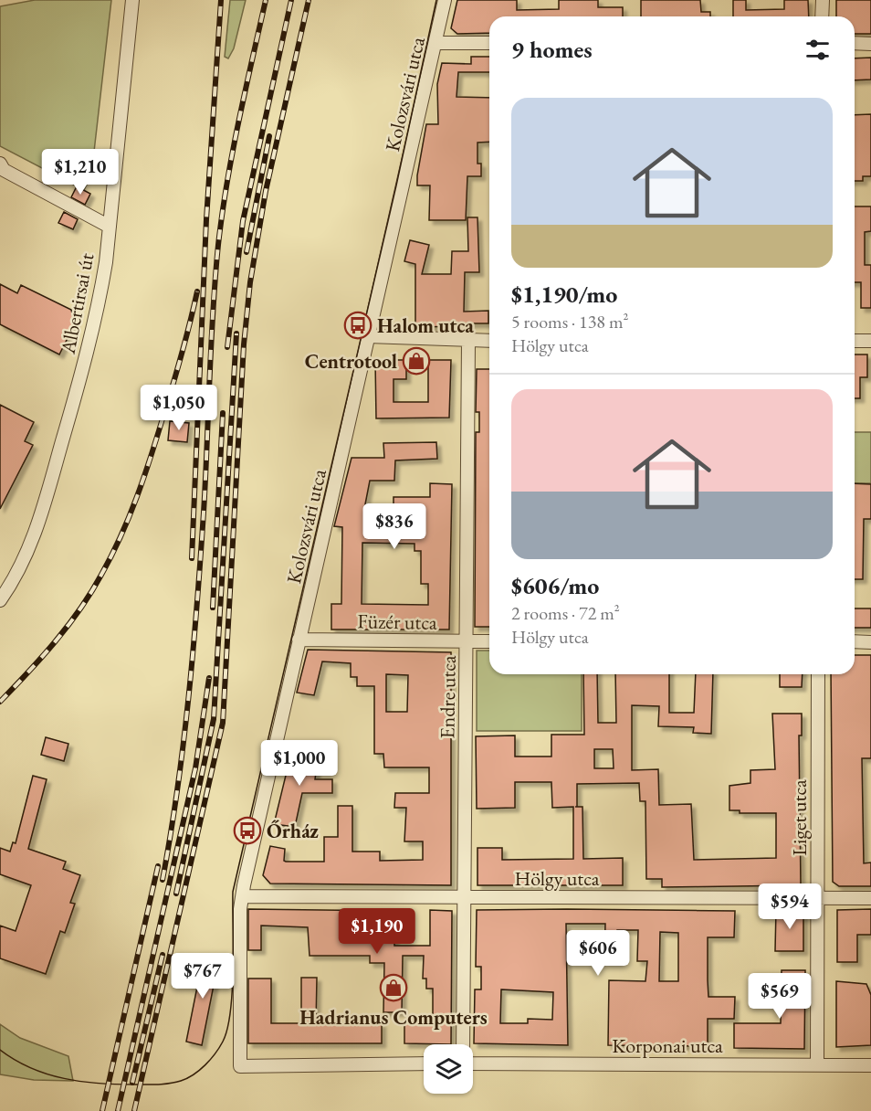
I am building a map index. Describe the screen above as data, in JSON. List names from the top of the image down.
{
  "streets": {
    "street": [
      "Kolozsvári utca",
      "Albertirsai út",
      "Füzér utca",
      "Endre utca",
      "Liget utca",
      "Hölgy utca",
      "Korponai utca"
    ]
  },
  "crossings": [
    ["Kolozsvári utca", "Füzér utca"],
    ["Kolozsvári utca", "Hölgy utca"],
    ["Füzér utca", "Endre utca"],
    ["Endre utca", "Hölgy utca"],
    ["Liget utca", "Hölgy utca"],
    ["Liget utca", "Korponai utca"]
  ],
  "places": {
    "bus stop": ["Halom utca", "Őrház"],
    "shop": ["Centrotool", "Hadrianus Computers"]
  },
  "page": {
    "heading": "9 homes",
    "list": [
      {
        "name": "$1,190/mo",
        "note": "5 rooms · 138 m² · Hölgy utca"
      },
      {
        "name": "$606/mo",
        "note": "2 rooms · 72 m² · Hölgy utca"
      }
    ],
    "price": [
      "$1,210",
      "$1,050",
      "$836",
      "$1,000",
      "$594",
      "$1,190",
      "$606",
      "$767",
      "$569"
    ]
  }
}
